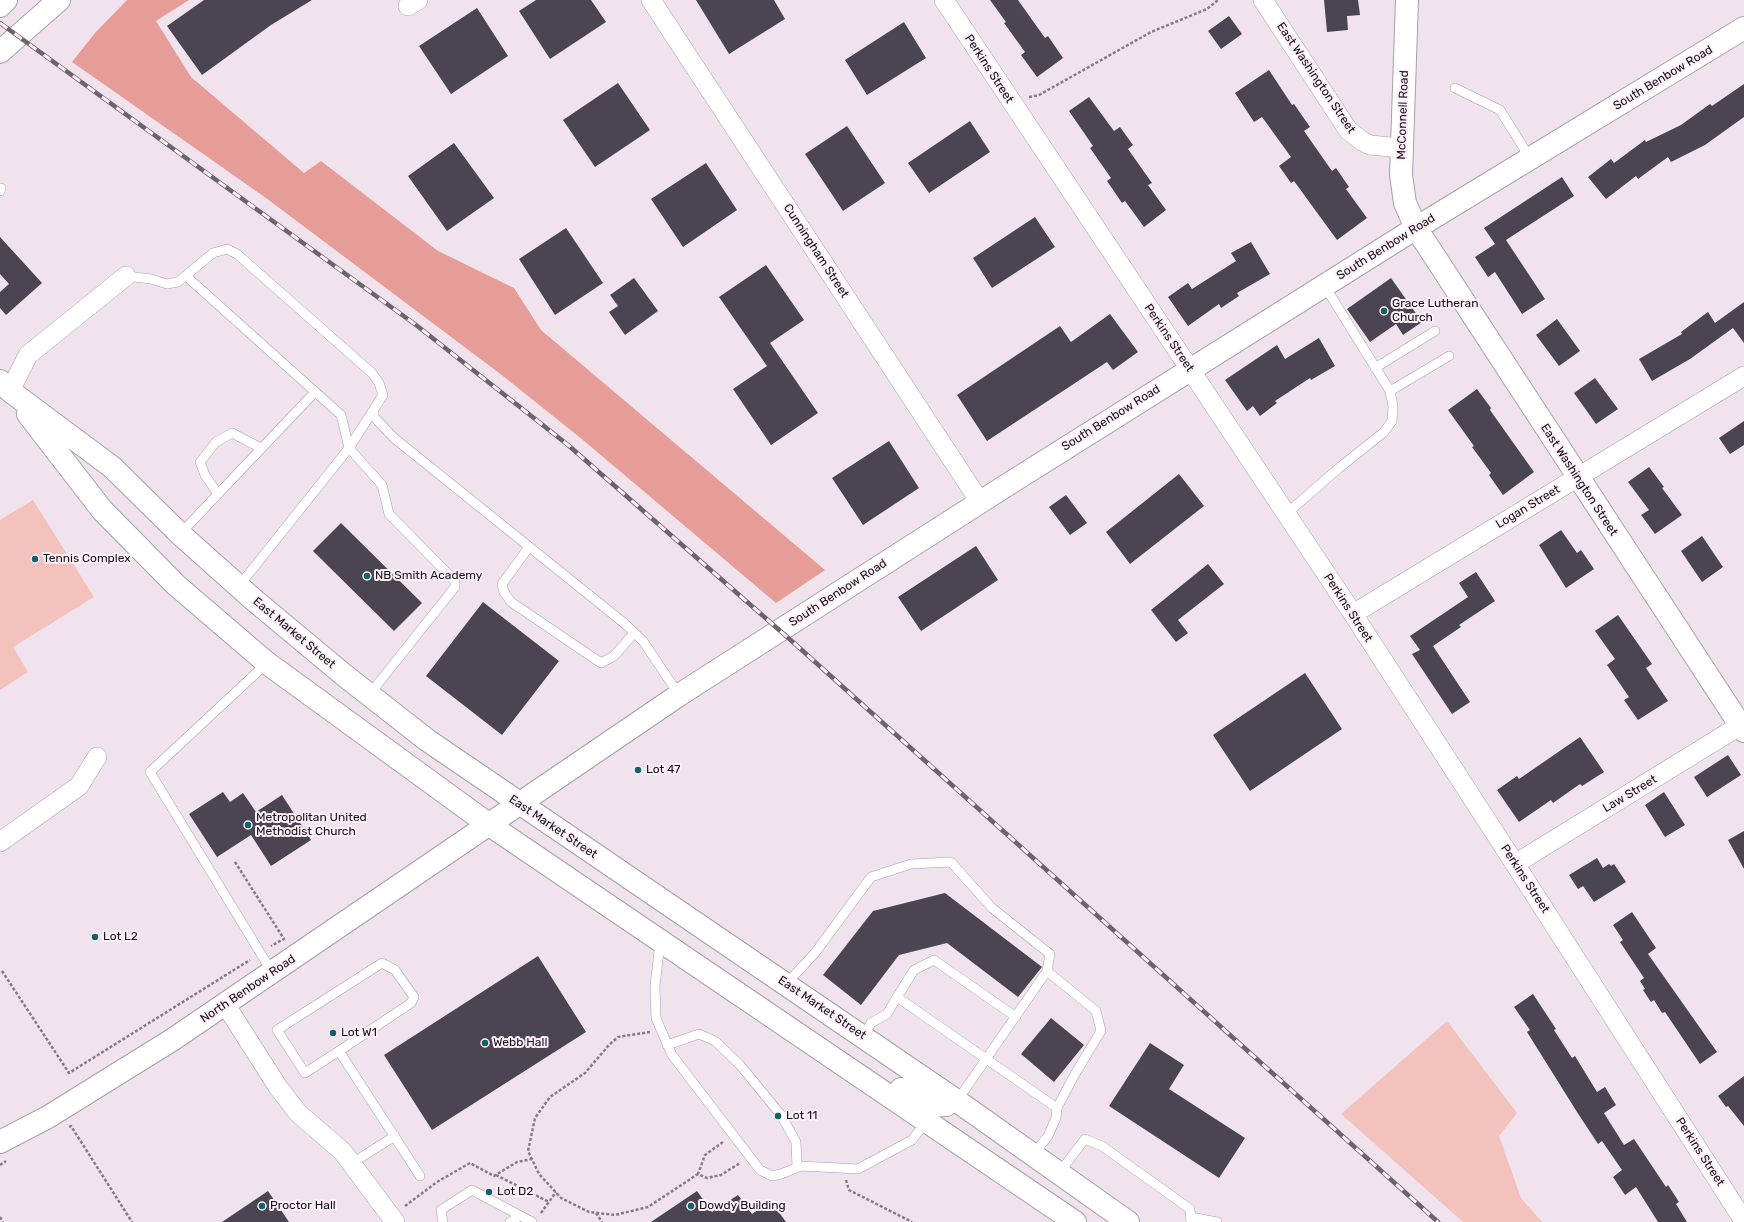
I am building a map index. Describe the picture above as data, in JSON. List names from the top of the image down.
{
  "streets": {
    "main road": [
      "East Washington Street",
      "South Benbow Road",
      "McConnell Road",
      "East Market Street",
      "North Benbow Road"
    ],
    "street": [
      "Perkins Street",
      "Cunningham Street",
      "Logan Street",
      "Law Street"
    ]
  },
  "crossings": [
    ["Perkins Street", "South Benbow Road"],
    ["Perkins Street", "Logan Street"],
    ["Perkins Street", "Law Street"],
    ["East Washington Street", "South Benbow Road"],
    ["East Washington Street", "McConnell Road"],
    ["East Washington Street", "Logan Street"],
    ["East Washington Street", "Law Street"],
    ["South Benbow Road", "McConnell Road"],
    ["South Benbow Road", "Cunningham Street"],
    ["South Benbow Road", "East Market Street"],
    ["South Benbow Road", "North Benbow Road"]
  ],
  "places": [
    "Grace Lutheran Church",
    "Tennis Complex",
    "NB Smith Academy",
    "Lot 47",
    "Metropolitan United Methodist Church",
    "Lot L2",
    "Lot W1",
    "Webb Hall",
    "Lot 11",
    "Lot D2",
    "Proctor Hall",
    "Dowdy Building"
  ]
}
